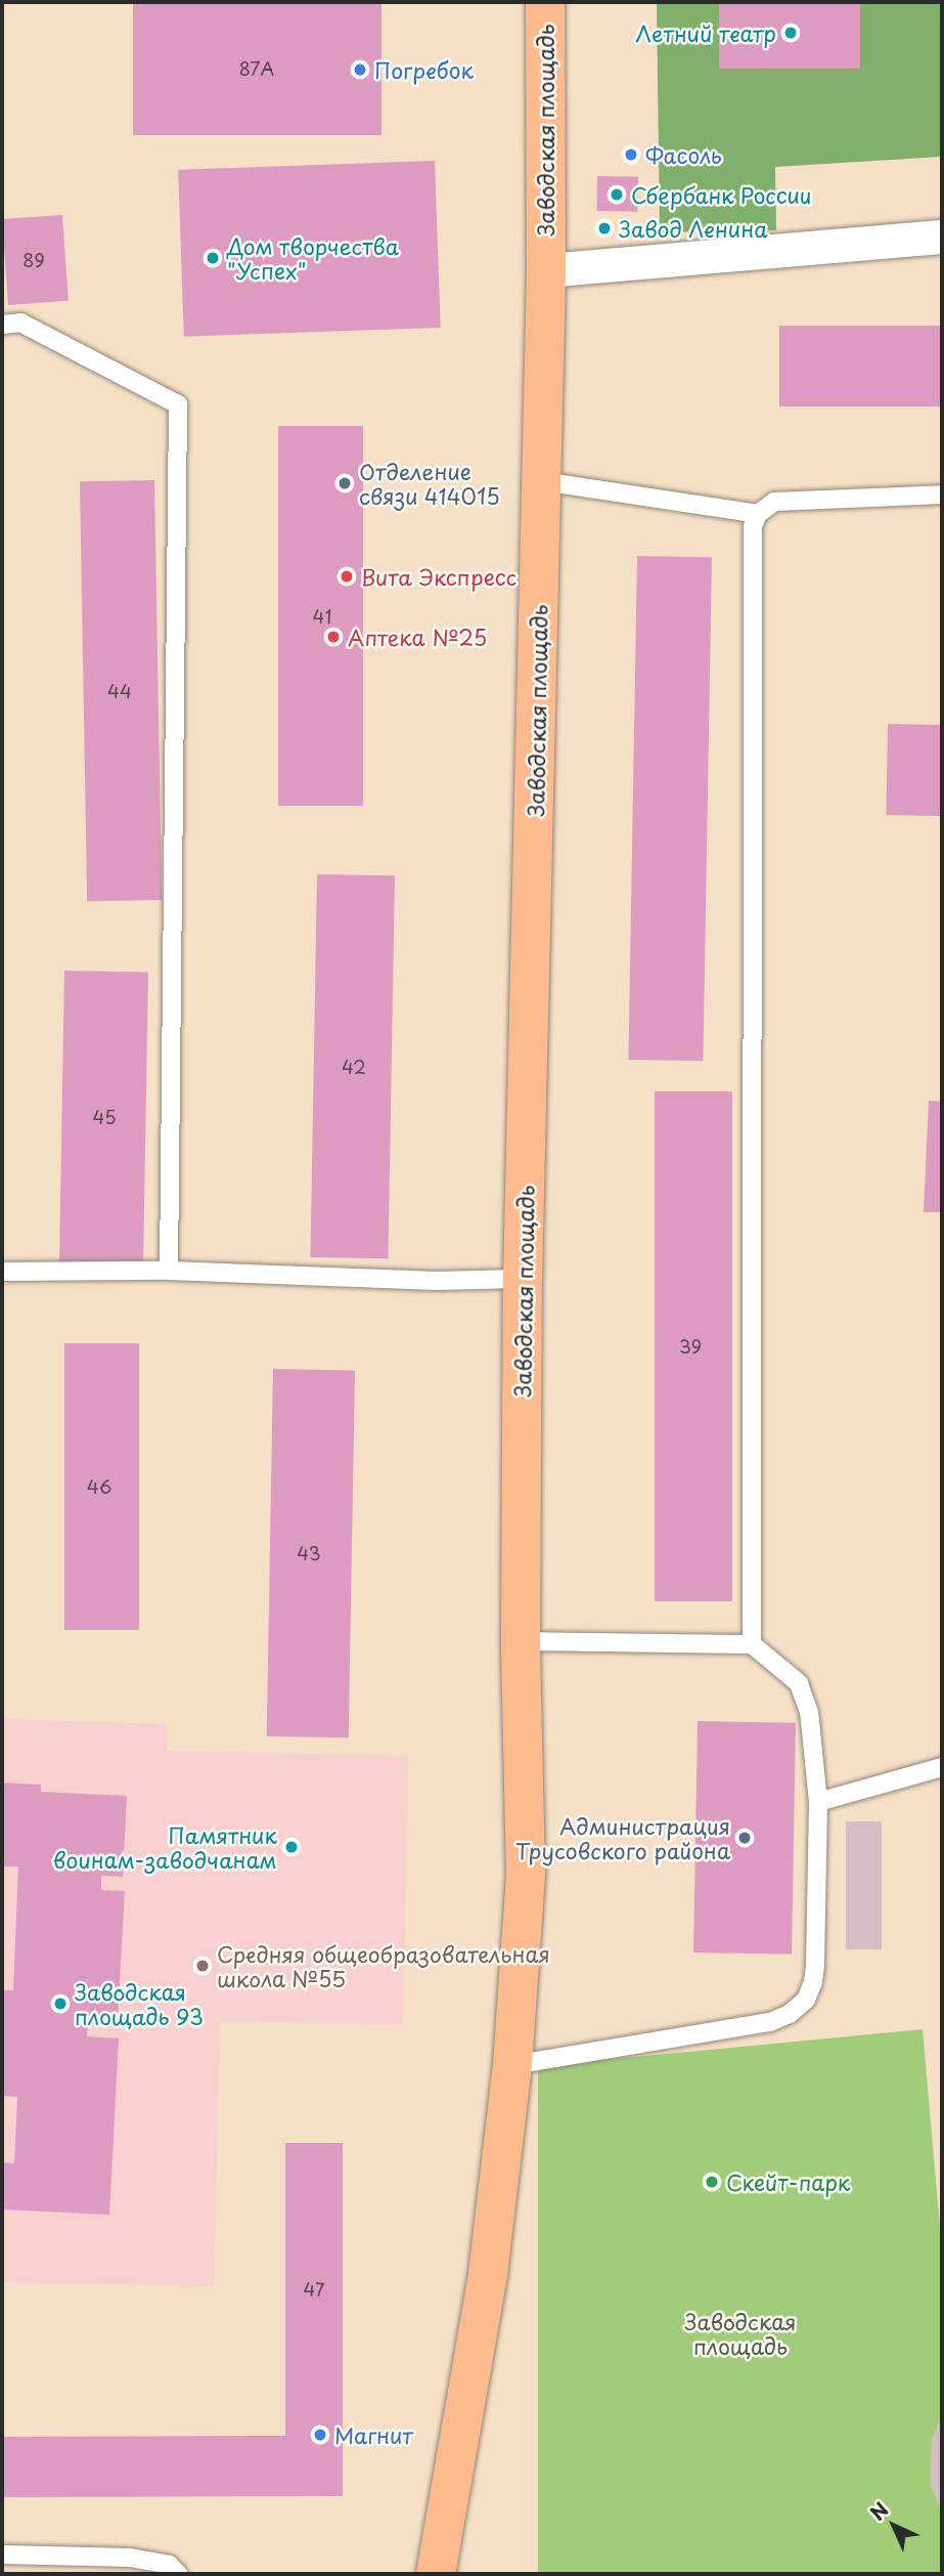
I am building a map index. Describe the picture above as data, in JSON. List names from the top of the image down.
{
  "streets": {
    "main road": ["Заводская площадь"]
  },
  "parks": ["Заводская площадь"],
  "places": [
    "Летний театр",
    "Погребок",
    "Фасоль",
    "Сбербанк России",
    "Завод Ленина",
    "Дом творчества \"Успех\"",
    "Отделение связи 414015",
    "Вита Экспресс",
    "Аптека №25",
    "Администрация Трусовского района",
    "Памятник воинам-заводчанам",
    "Средняя общеобразовательная школа №55",
    "Заводская площадь 93",
    "Скейт-парк",
    "Магнит"
  ],
  "house_numbers": [
    "87А",
    "89",
    "41",
    "44",
    "42",
    "45",
    "39",
    "46",
    "43",
    "47"
  ],
  "north": "top left"
}
